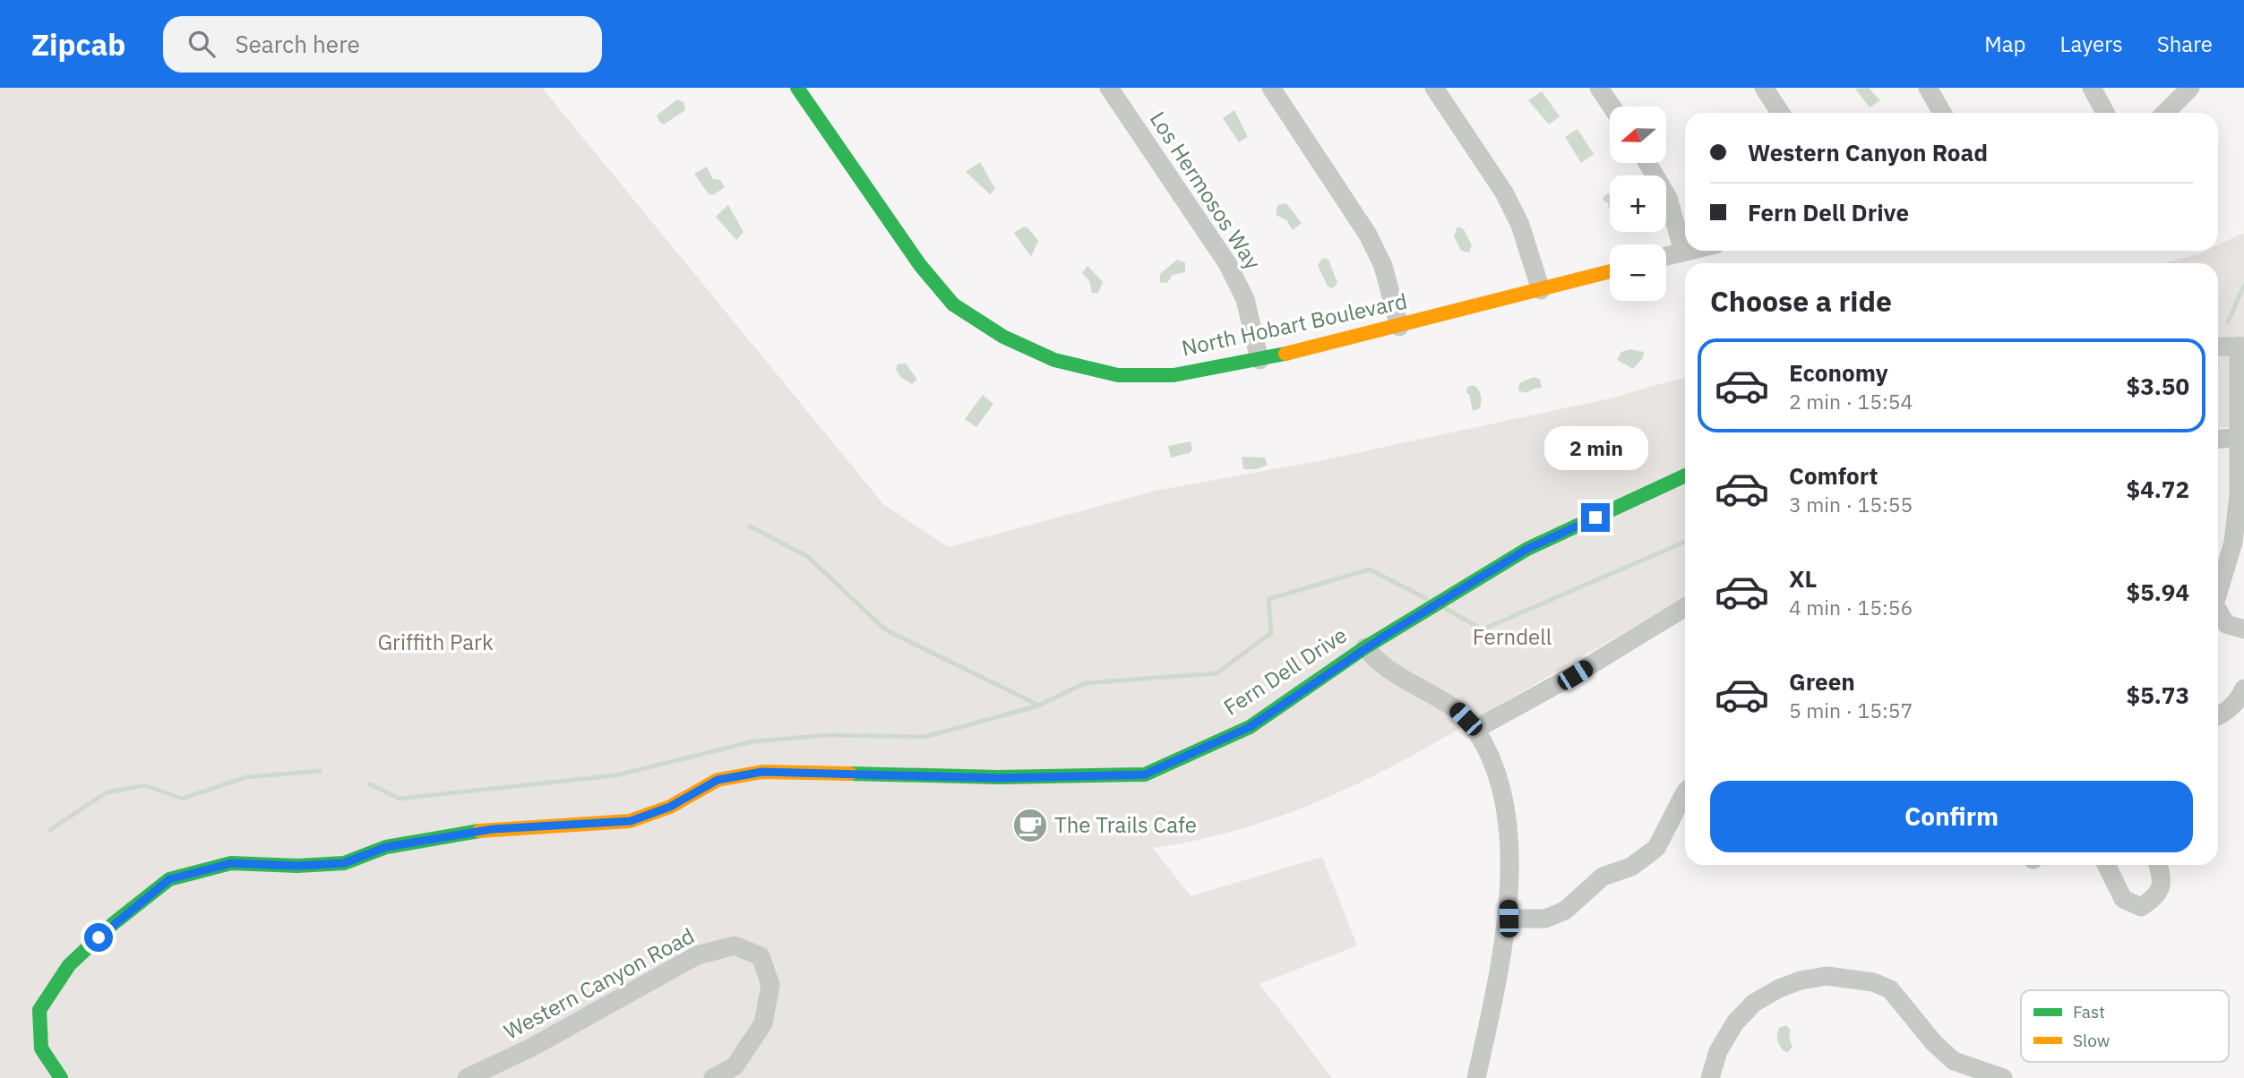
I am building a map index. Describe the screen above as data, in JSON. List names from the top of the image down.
{
  "streets": {
    "street": [
      "Los Hermosos Way",
      "North Hobart Boulevard",
      "Fern Dell Drive",
      "Western Canyon Road"
    ]
  },
  "crossings": [
    ["Los Hermosos Way", "North Hobart Boulevard"]
  ],
  "parks": ["Ferndell", "Griffith Park"],
  "places": {
    "cafe": ["The Trails Cafe"]
  },
  "legend": ["Fast", "Slow"],
  "north": "left",
  "page": {
    "header": "Zipcab",
    "search": "Search here",
    "nav": ["Map", "Layers", "Share"],
    "map_buttons": ["+", "−"],
    "banner": ["Western Canyon Road", "Fern Dell Drive"],
    "heading": "Choose a ride",
    "list": [
      {
        "name": "Economy",
        "note": "2 min · 15:54",
        "value": "$3.50"
      },
      {
        "name": "Comfort",
        "note": "3 min · 15:55",
        "value": "$4.72"
      },
      {
        "name": "XL",
        "note": "4 min · 15:56",
        "value": "$5.94"
      },
      {
        "name": "Green",
        "note": "5 min · 15:57",
        "value": "$5.73"
      }
    ],
    "bubble": "2 min",
    "buttons": "Confirm"
  }
}
